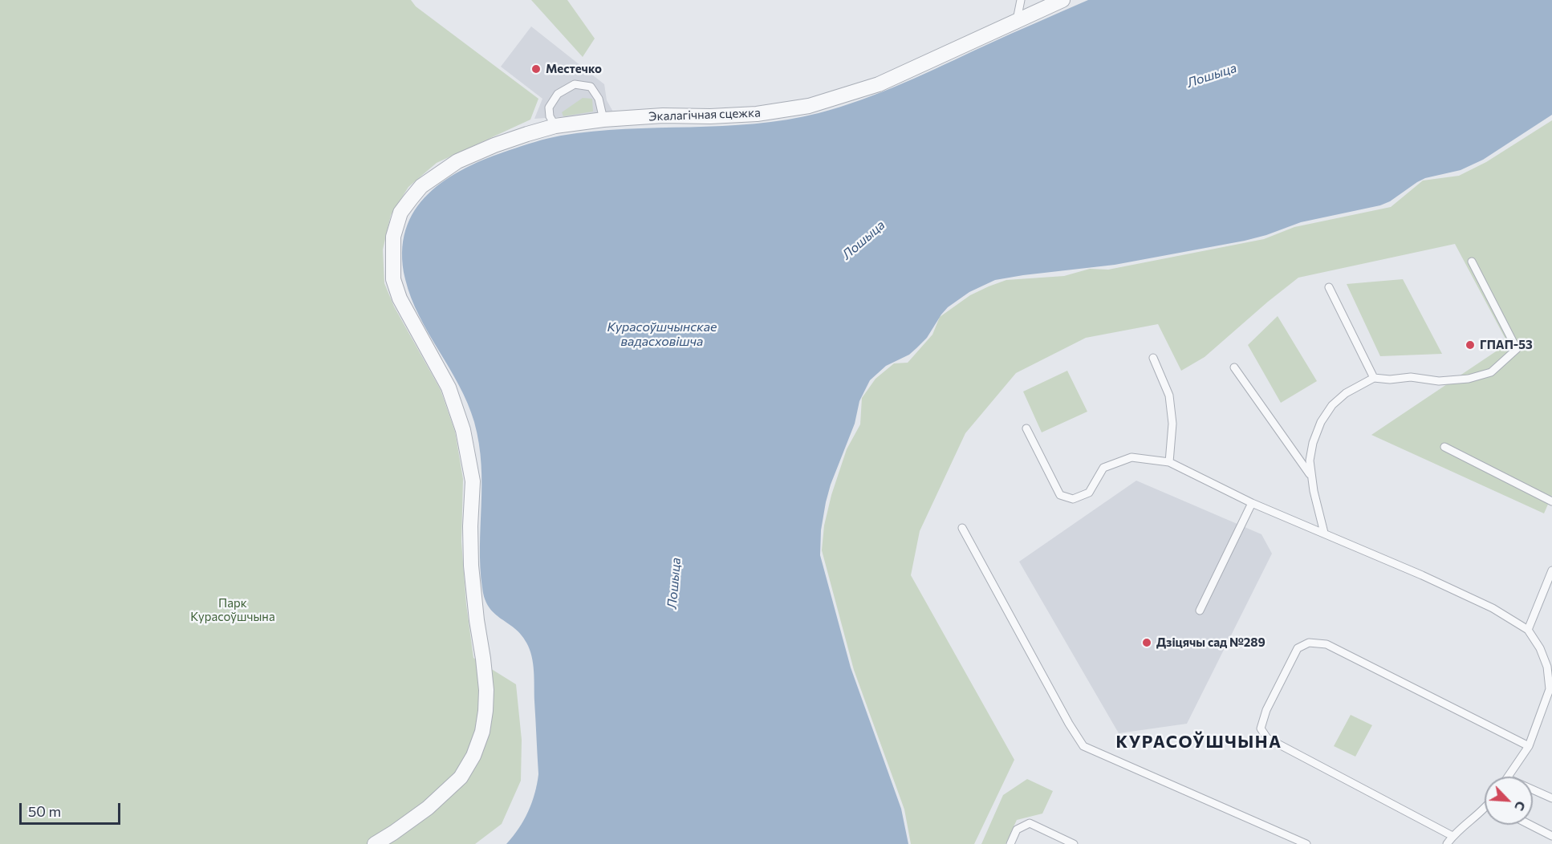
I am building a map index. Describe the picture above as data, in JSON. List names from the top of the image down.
{
  "streets": {
    "street": ["Экалагічная сцежка"]
  },
  "districts": ["КУРАСОЎШЧЫНА"],
  "water": ["Лошыца", "Курасоўшчынскае вадасховішча"],
  "parks": ["Парк Курасоўшчына"],
  "places": ["Местечко", "ГПАП-53", "Дзіцячы сад №289"],
  "scale_bar": "50 m",
  "north": "bottom right"
}
